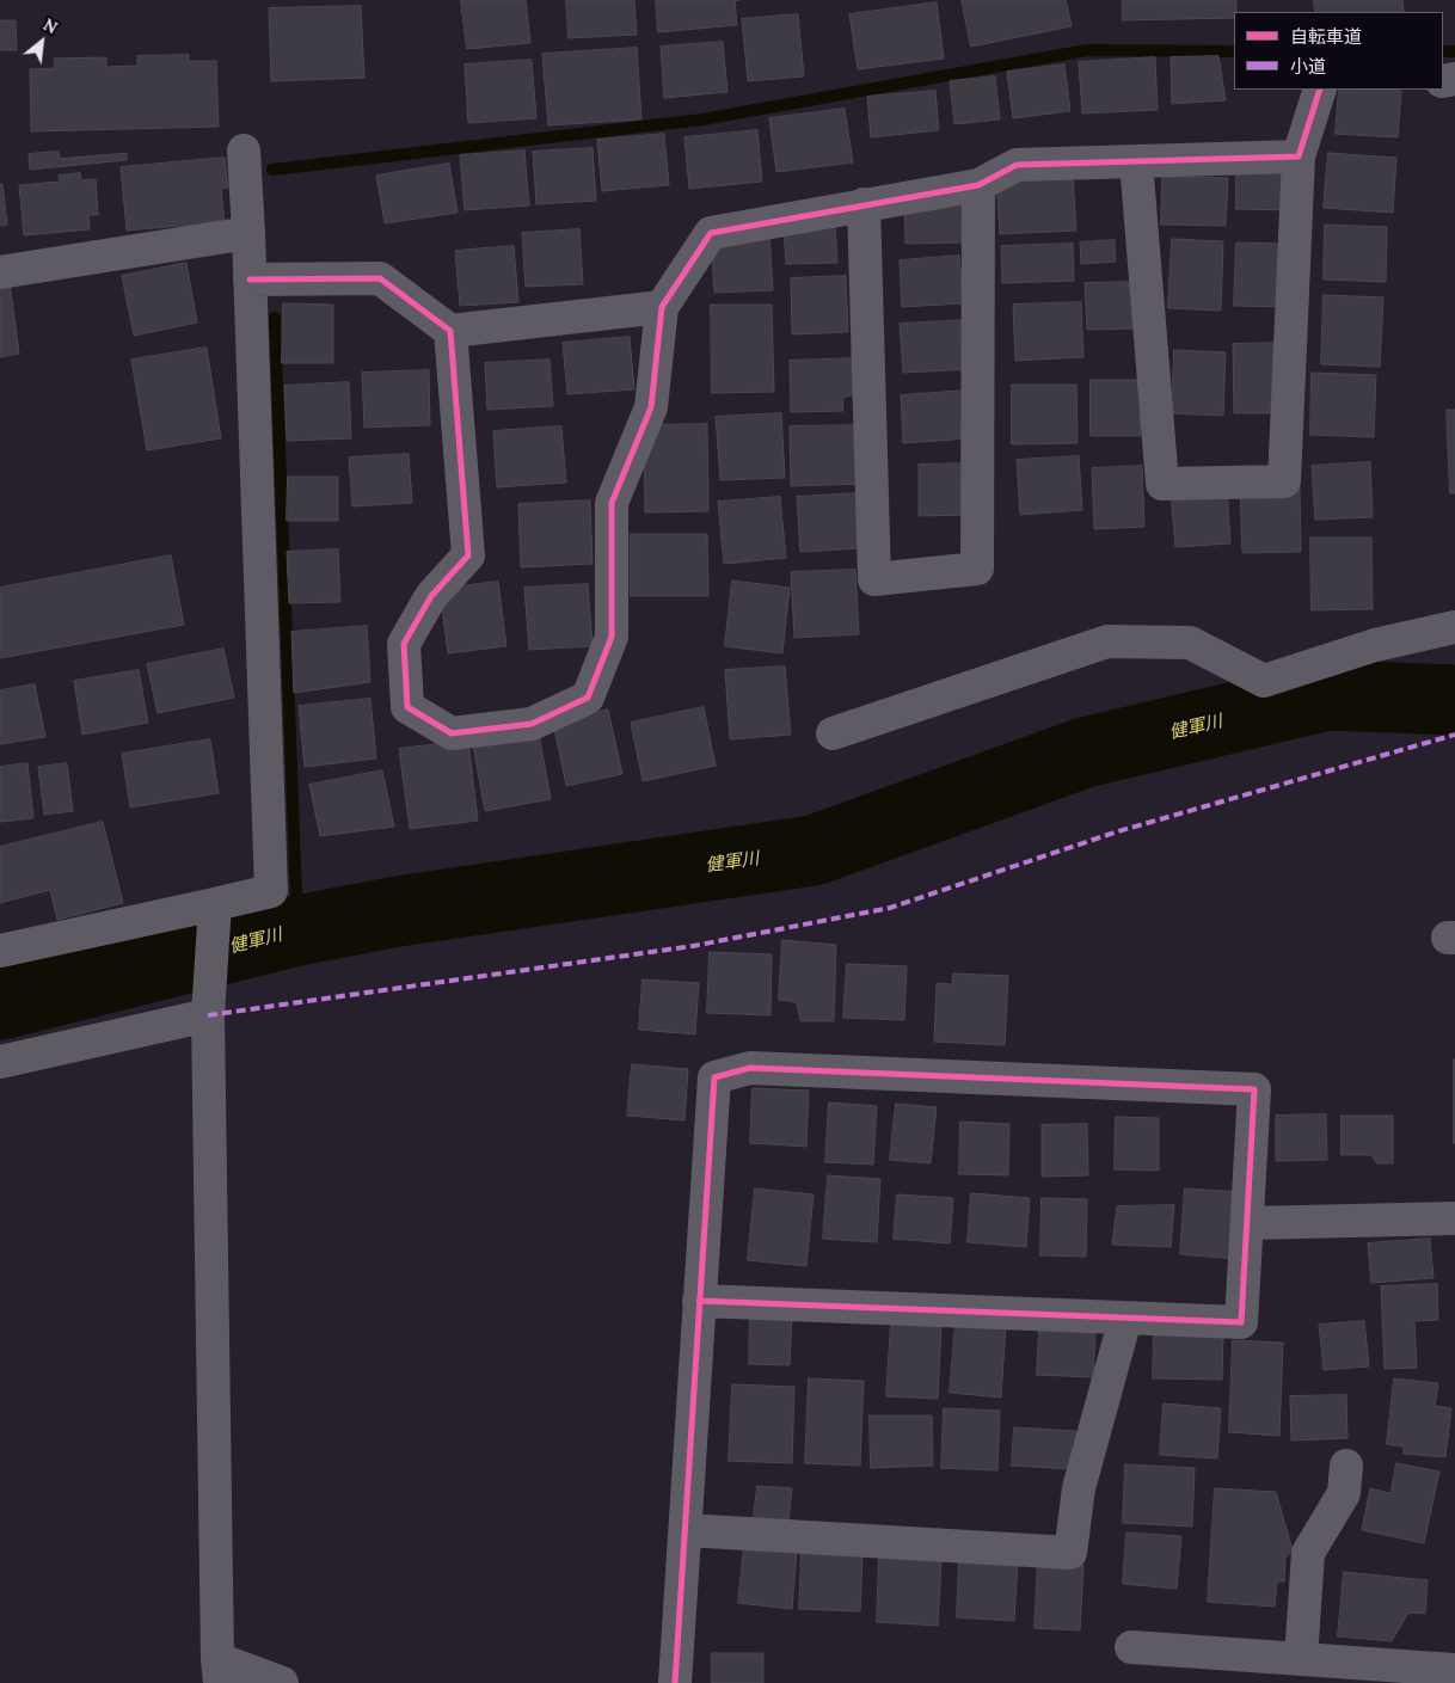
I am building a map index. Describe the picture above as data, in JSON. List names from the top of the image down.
{
  "water": ["健軍川"],
  "legend": ["自転車道", "小道"],
  "north": "top right"
}
